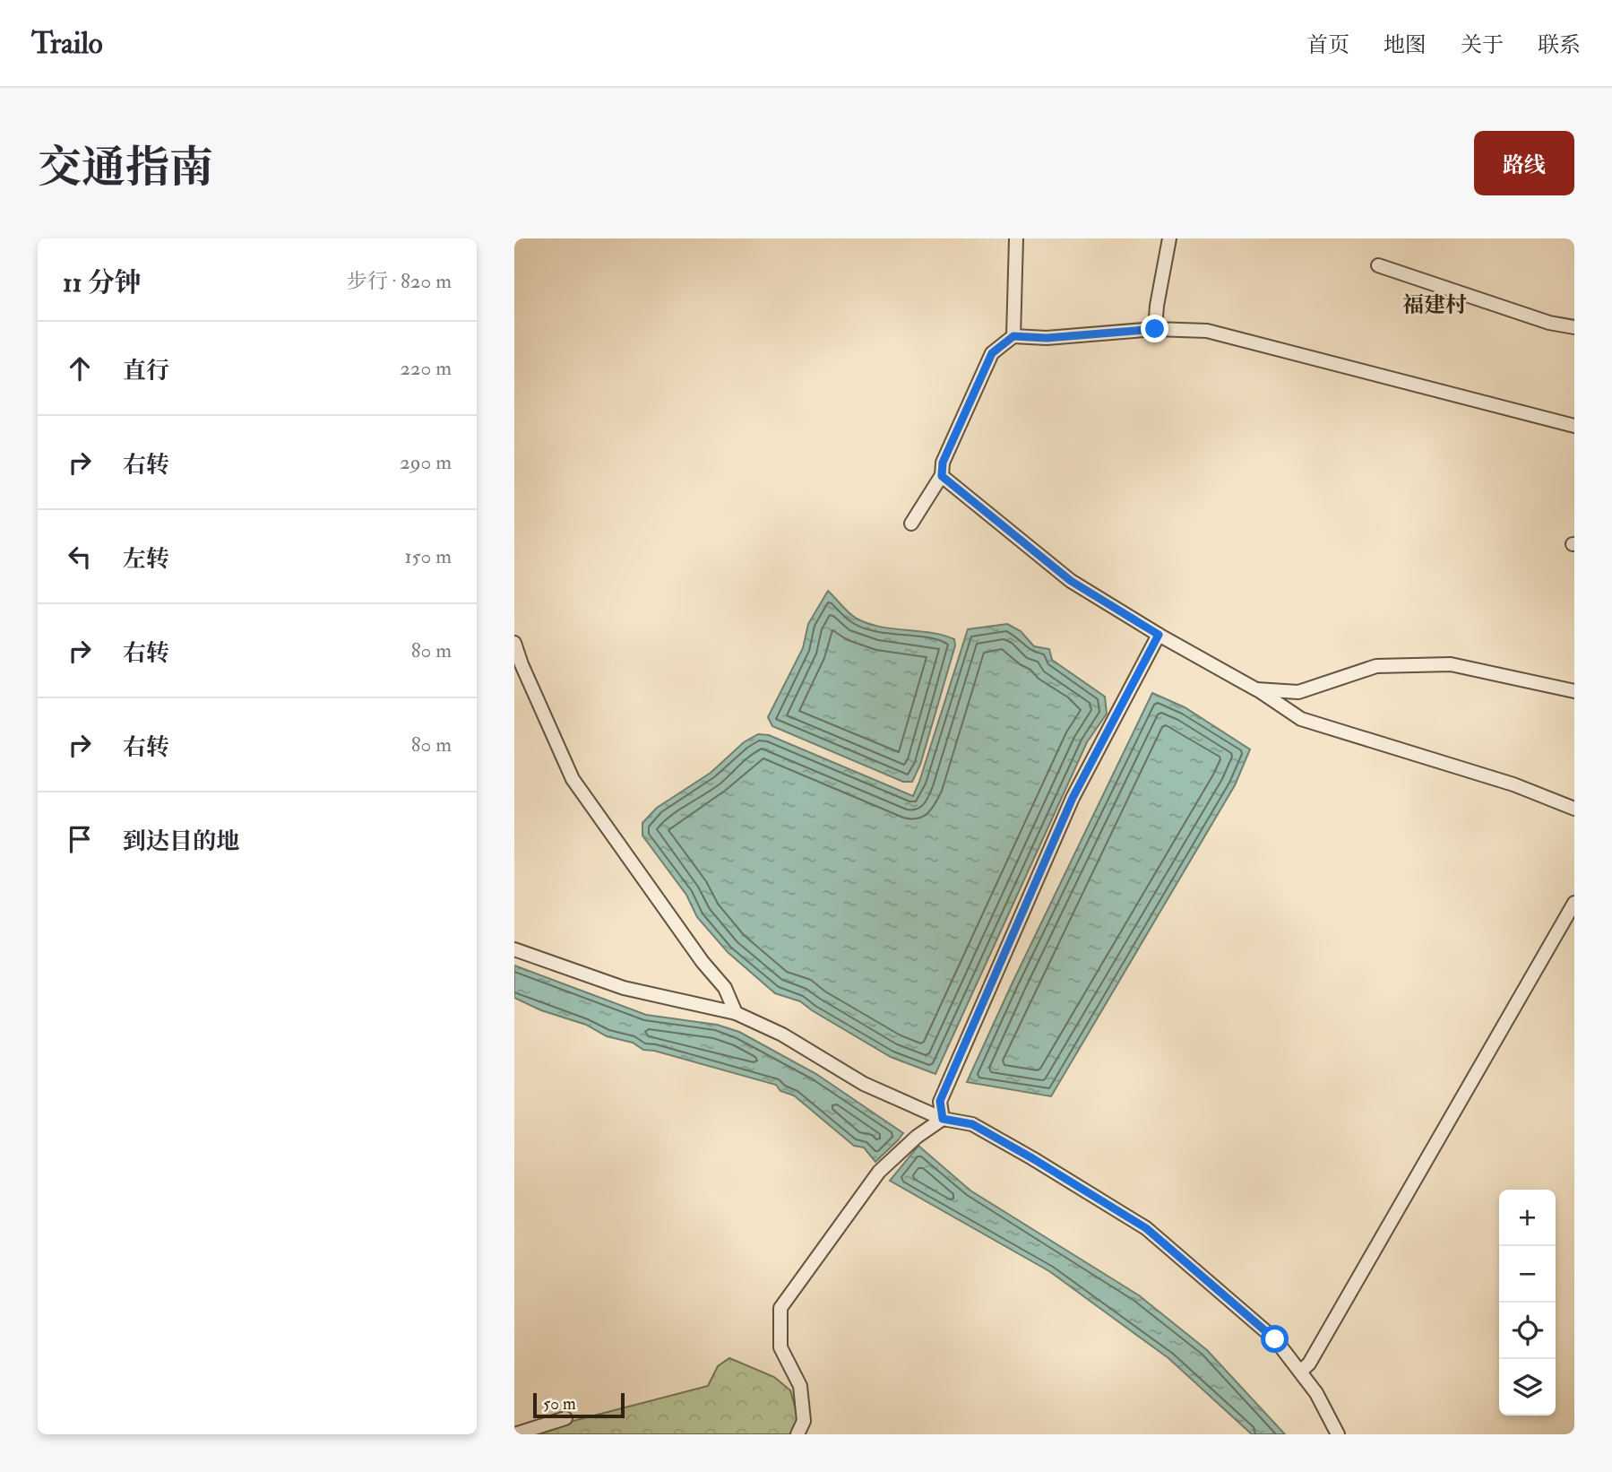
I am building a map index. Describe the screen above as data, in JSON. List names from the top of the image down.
{
  "districts": ["福建村"],
  "scale_bar": "50 m",
  "page": {
    "header": "Trailo",
    "nav": [
      "首页",
      "地图",
      "关于",
      "联系"
    ],
    "buttons": "路线",
    "title": "交通指南",
    "heading": ["11 分钟", "步行 · 820 m"],
    "list": [
      ["直行", "220 m"],
      ["右转", "290 m"],
      ["左转", "150 m"],
      ["右转", "80 m"],
      ["右转", "80 m"],
      "到达目的地"
    ],
    "map_buttons": ["+", "−"],
    "scale": "50 m"
  }
}
